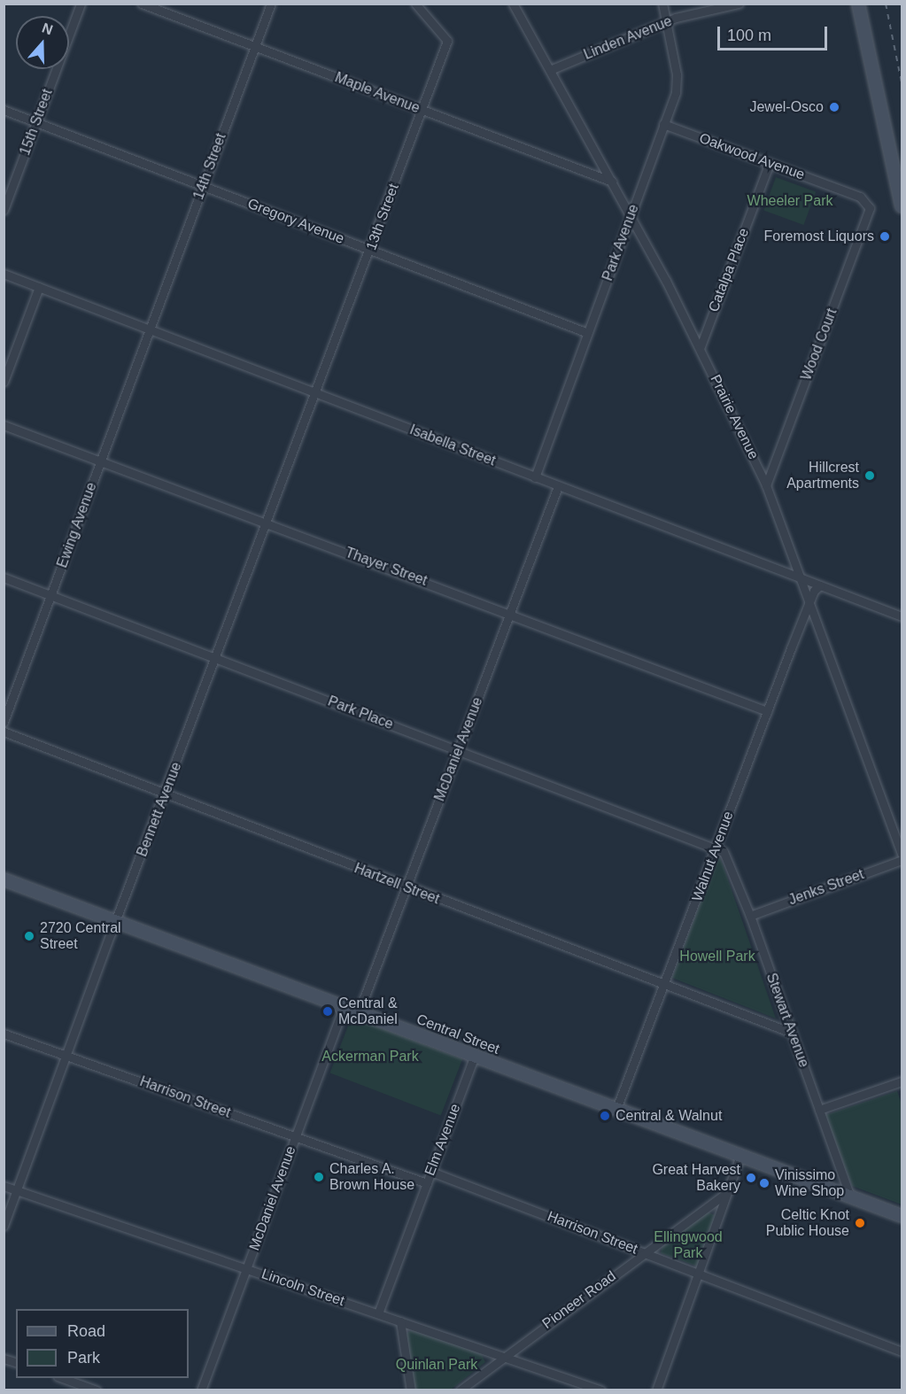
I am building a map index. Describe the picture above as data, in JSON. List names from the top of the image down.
{
  "streets": {
    "main road": ["Central Street"],
    "street": [
      "Linden Avenue",
      "Maple Avenue",
      "15th Street",
      "Oakwood Avenue",
      "14th Street",
      "13th Street",
      "Gregory Avenue",
      "Park Avenue",
      "Catalpa Place",
      "Wood Court",
      "Prairie Avenue",
      "Isabella Street",
      "Ewing Avenue",
      "Thayer Street",
      "Park Place",
      "McDaniel Avenue",
      "Bennett Avenue",
      "Walnut Avenue",
      "Hartzell Street",
      "Jenks Street",
      "Stewart Avenue",
      "Harrison Street",
      "Elm Avenue",
      "Lincoln Street",
      "Pioneer Road"
    ]
  },
  "crossings": [
    ["Linden Avenue", "Park Avenue"],
    ["Linden Avenue", "Prairie Avenue"],
    ["Maple Avenue", "14th Street"],
    ["Maple Avenue", "13th Street"],
    ["Maple Avenue", "Prairie Avenue"],
    ["15th Street", "Gregory Avenue"],
    ["Oakwood Avenue", "Park Avenue"],
    ["Oakwood Avenue", "Catalpa Place"],
    ["Oakwood Avenue", "Wood Court"],
    ["14th Street", "Gregory Avenue"],
    ["14th Street", "Isabella Street"],
    ["14th Street", "Ewing Avenue"],
    ["13th Street", "Gregory Avenue"],
    ["13th Street", "Isabella Street"],
    ["13th Street", "Bennett Avenue"],
    ["Gregory Avenue", "Park Avenue"],
    ["Park Avenue", "Prairie Avenue"],
    ["Park Avenue", "Isabella Street"],
    ["Catalpa Place", "Prairie Avenue"],
    ["Wood Court", "Prairie Avenue"],
    ["Prairie Avenue", "Isabella Street"],
    ["Prairie Avenue", "Walnut Avenue"],
    ["Isabella Street", "Ewing Avenue"],
    ["Isabella Street", "McDaniel Avenue"],
    ["Isabella Street", "Bennett Avenue"],
    ["Isabella Street", "Walnut Avenue"],
    ["Ewing Avenue", "Thayer Street"],
    ["Ewing Avenue", "Park Place"],
    ["Thayer Street", "McDaniel Avenue"],
    ["Thayer Street", "Bennett Avenue"],
    ["Thayer Street", "Walnut Avenue"],
    ["Park Place", "McDaniel Avenue"],
    ["Park Place", "Bennett Avenue"],
    ["Park Place", "Walnut Avenue"],
    ["Park Place", "Stewart Avenue"],
    ["McDaniel Avenue", "Hartzell Street"],
    ["McDaniel Avenue", "Central Street"],
    ["McDaniel Avenue", "Harrison Street"],
    ["McDaniel Avenue", "Lincoln Street"],
    ["Bennett Avenue", "Hartzell Street"],
    ["Bennett Avenue", "Central Street"],
    ["Bennett Avenue", "Harrison Street"],
    ["Bennett Avenue", "Lincoln Street"],
    ["Walnut Avenue", "Hartzell Street"],
    ["Walnut Avenue", "Stewart Avenue"],
    ["Walnut Avenue", "Central Street"],
    ["Hartzell Street", "Stewart Avenue"],
    ["Jenks Street", "Stewart Avenue"],
    ["Stewart Avenue", "Central Street"],
    ["Central Street", "Elm Avenue"],
    ["Harrison Street", "Elm Avenue"],
    ["Harrison Street", "Pioneer Road"],
    ["Elm Avenue", "Lincoln Street"],
    ["Lincoln Street", "Pioneer Road"]
  ],
  "parks": [
    "Wheeler Park",
    "Howell Park",
    "Ackerman Park",
    "Ellingwood Park",
    "Quinlan Park"
  ],
  "places": [
    "Jewel-Osco",
    "Foremost Liquors",
    "Hillcrest Apartments",
    "2720 Central Street",
    "Central & McDaniel",
    "Central & Walnut",
    "Charles A. Brown House",
    "Great Harvest Bakery",
    "Vinissimo Wine Shop",
    "Celtic Knot Public House"
  ],
  "legend": ["Road", "Park"],
  "scale_bar": "100 m",
  "north": "top"
}
